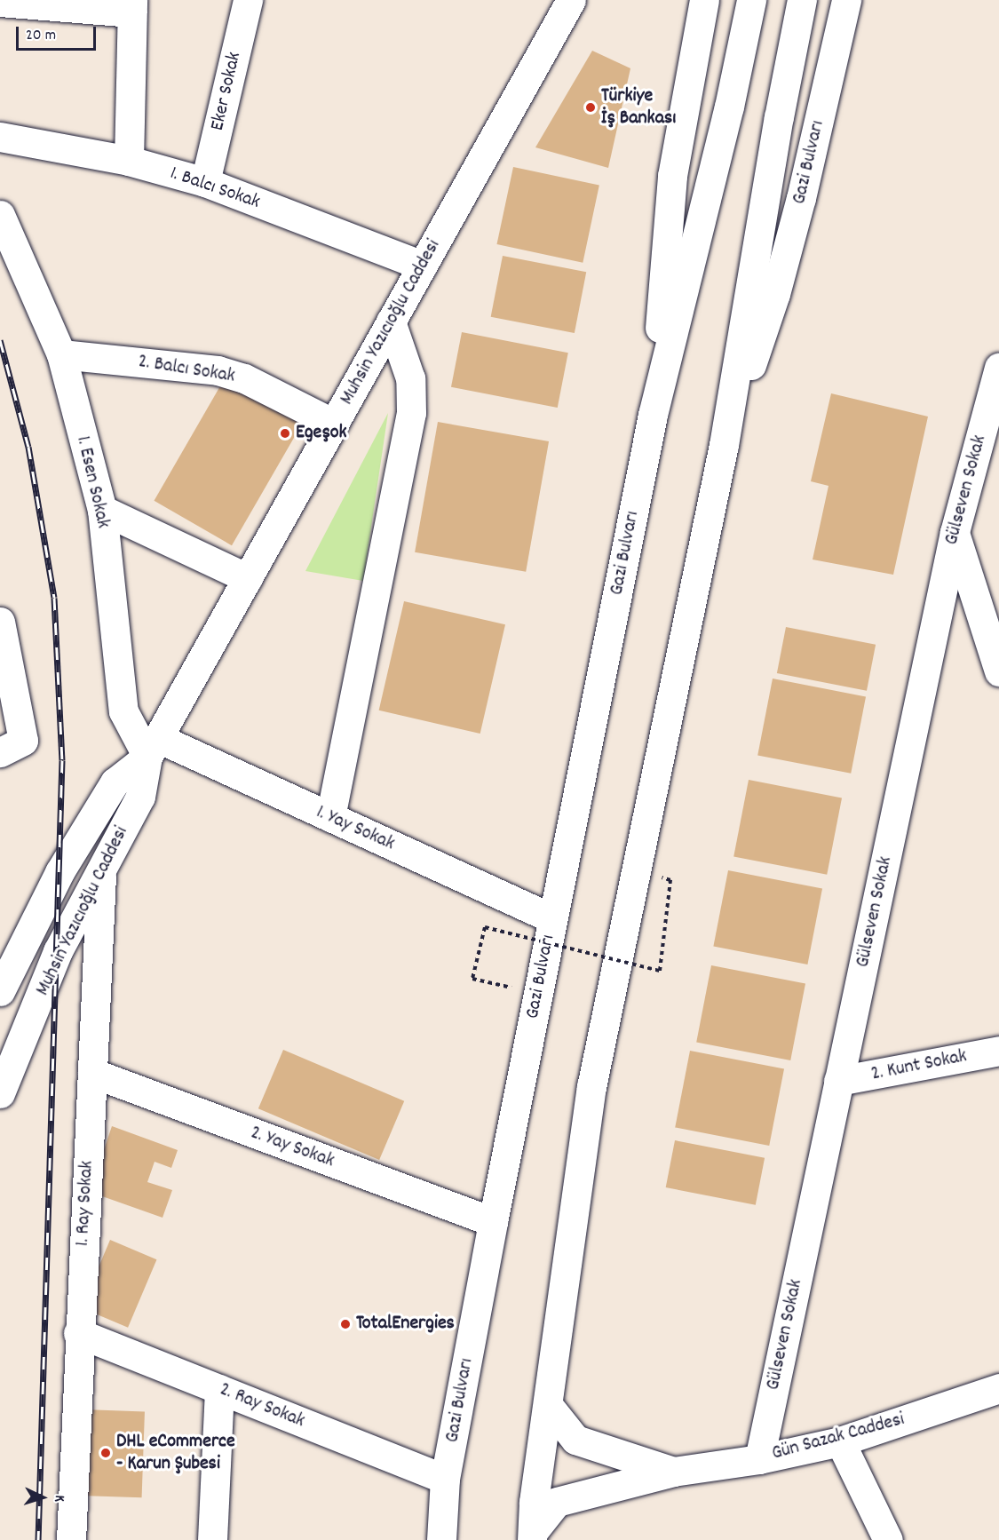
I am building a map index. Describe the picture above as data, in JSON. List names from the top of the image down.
{
  "streets": {
    "main road": [
      "Eker Sokak",
      "Gazi Bulvarı",
      "1. Balcı Sokak",
      "Muhsin Yazıcıoğlu Caddesi",
      "2. Balcı Sokak",
      "1. Esen Sokak",
      "Gülseven Sokak",
      "1. Yay Sokak",
      "2. Kunt Sokak",
      "2. Yay Sokak",
      "1. Ray Sokak",
      "2. Ray Sokak",
      "Gün Sazak Caddesi"
    ]
  },
  "crossings": [
    ["Eker Sokak", "1. Balcı Sokak"],
    ["Gazi Bulvarı", "1. Yay Sokak"],
    ["Gazi Bulvarı", "2. Yay Sokak"],
    ["Gazi Bulvarı", "2. Ray Sokak"],
    ["Gazi Bulvarı", "Gün Sazak Caddesi"],
    ["1. Balcı Sokak", "Muhsin Yazıcıoğlu Caddesi"],
    ["Muhsin Yazıcıoğlu Caddesi", "2. Balcı Sokak"],
    ["Muhsin Yazıcıoğlu Caddesi", "1. Esen Sokak"],
    ["Muhsin Yazıcıoğlu Caddesi", "1. Yay Sokak"],
    ["Muhsin Yazıcıoğlu Caddesi", "1. Ray Sokak"],
    ["2. Balcı Sokak", "1. Esen Sokak"],
    ["1. Esen Sokak", "1. Yay Sokak"],
    ["Gülseven Sokak", "2. Kunt Sokak"],
    ["Gülseven Sokak", "Gün Sazak Caddesi"],
    ["2. Yay Sokak", "1. Ray Sokak"],
    ["1. Ray Sokak", "2. Ray Sokak"]
  ],
  "places": [
    "Türkiye İş Bankası",
    "Egeşok",
    "TotalEnergies",
    "DHL eCommerce - Karun Şubesi"
  ],
  "scale_bar": "20 m",
  "north": "right"
}
